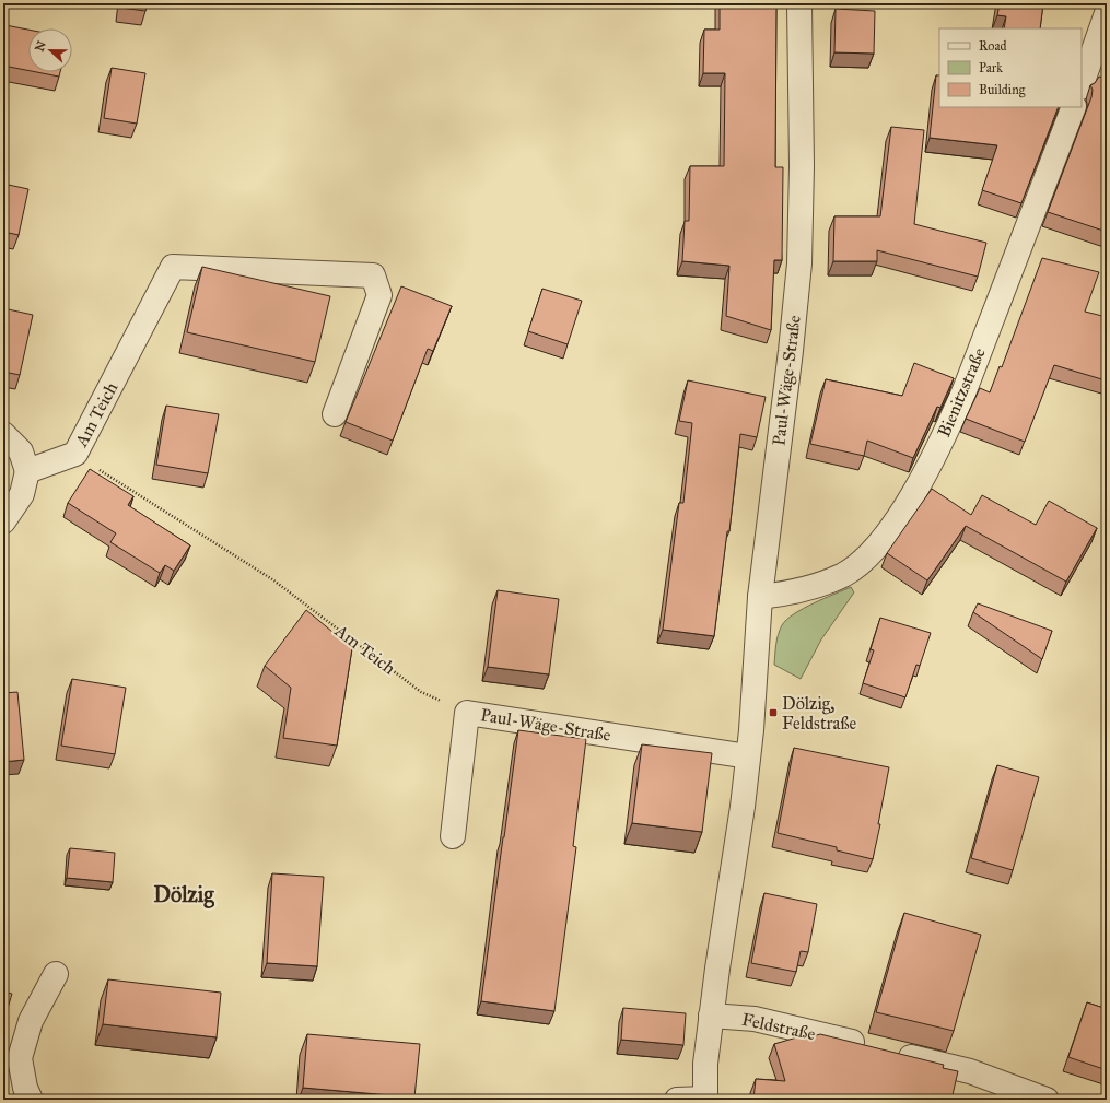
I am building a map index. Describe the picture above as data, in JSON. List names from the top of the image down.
{
  "streets": {
    "street": [
      "Paul-Wäge-Straße",
      "Bienitzstraße",
      "Am Teich",
      "Feldstraße"
    ]
  },
  "crossings": [
    ["Paul-Wäge-Straße", "Bienitzstraße"],
    ["Paul-Wäge-Straße", "Am Teich"],
    ["Paul-Wäge-Straße", "Feldstraße"]
  ],
  "districts": ["Dölzig"],
  "places": {
    "transit": ["Dölzig, Feldstraße"]
  },
  "legend": ["Road", "Park", "Building"],
  "north": "left"
}
